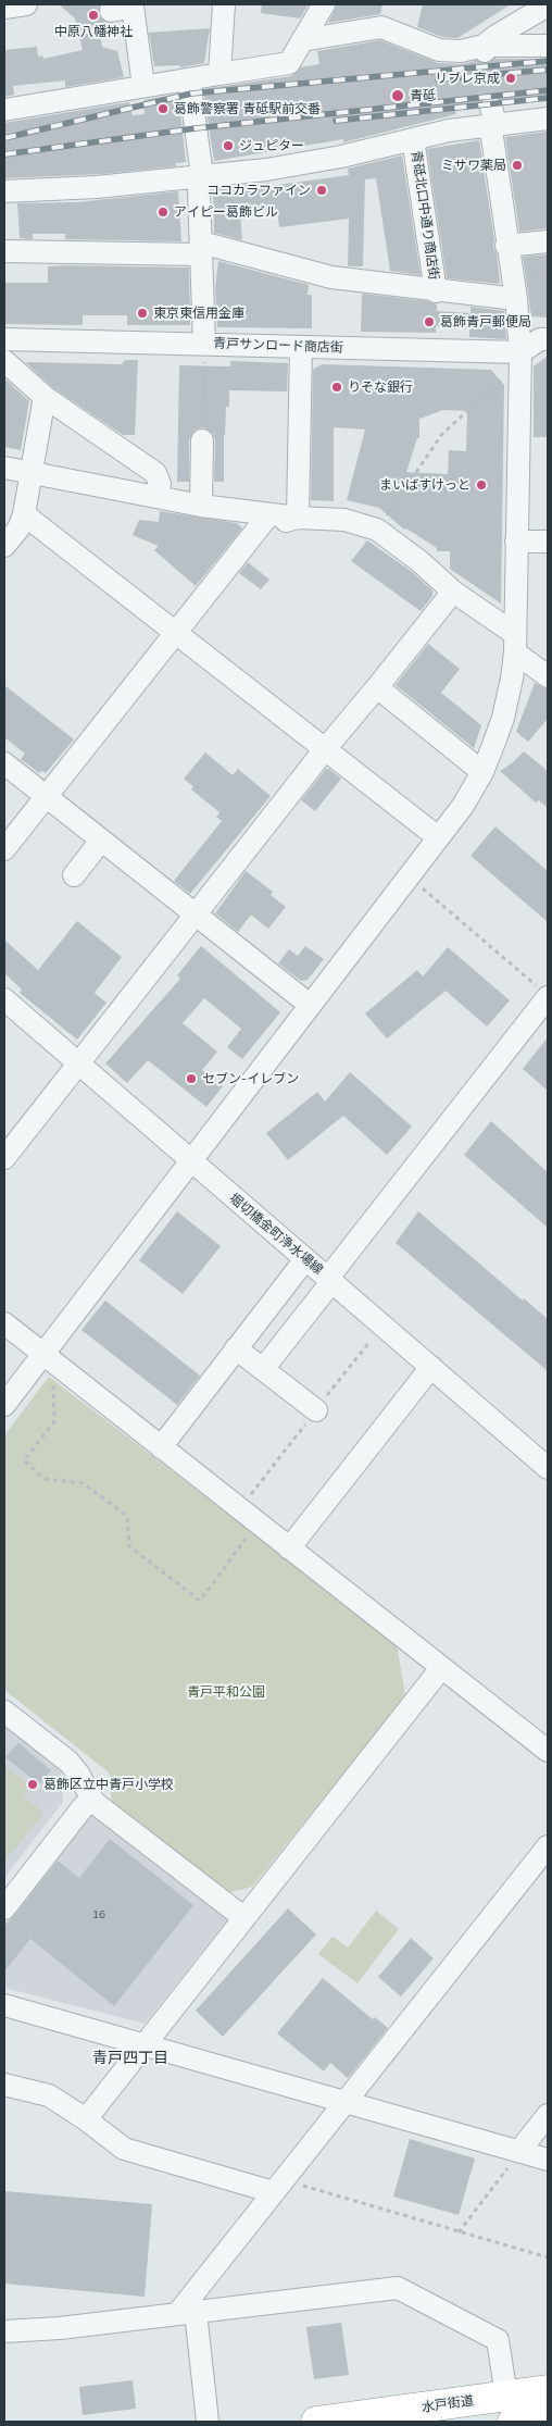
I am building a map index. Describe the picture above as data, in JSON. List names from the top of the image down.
{
  "streets": {
    "highway": ["水戸街道"],
    "street": ["青砥北口中通り商店街", "青戸サンロード商店街", "堀切橋金町浄水場線"]
  },
  "districts": ["青戸四丁目"],
  "parks": ["青戸平和公園"],
  "places": [
    "中原八幡神社",
    "リブレ京成",
    "青砥",
    "葛飾警察署 青砥駅前交番",
    "ジュピター",
    "ミサワ薬局",
    "ココカラファイン",
    "アイピー葛飾ビル",
    "東京東信用金庫",
    "葛飾青戸郵便局",
    "りそな銀行",
    "まいばすけっと",
    "セブン-イレブン",
    "葛飾区立中青戸小学校"
  ],
  "house_numbers": ["16"]
}
